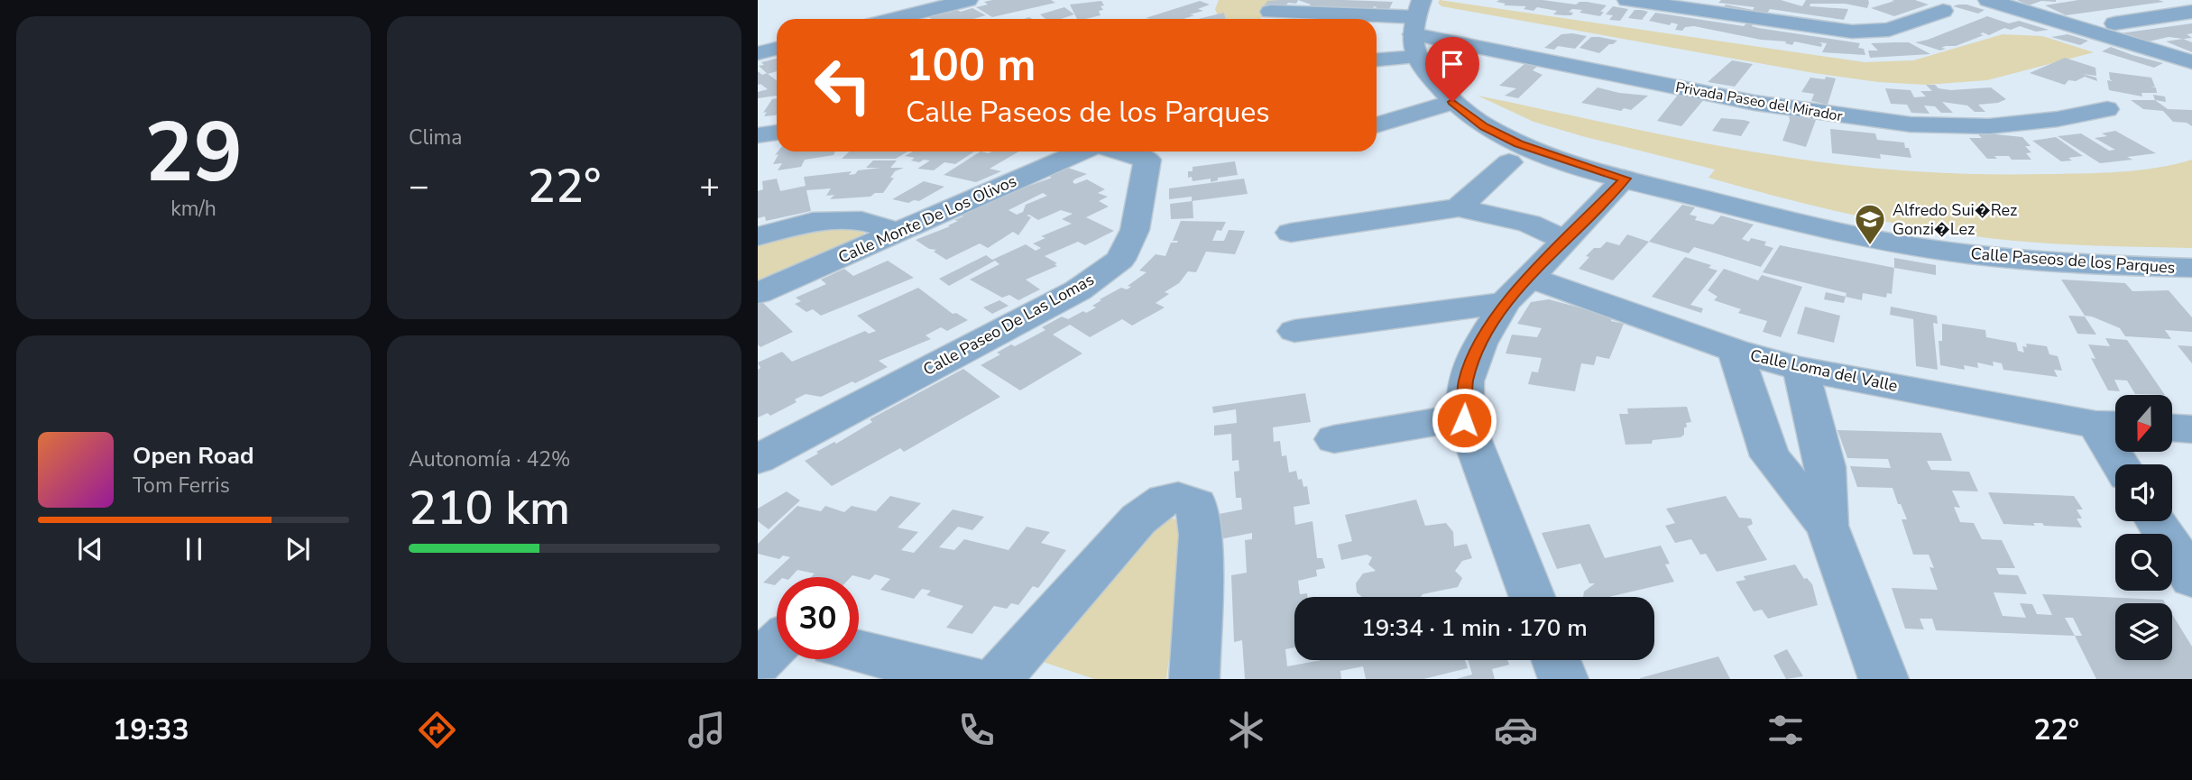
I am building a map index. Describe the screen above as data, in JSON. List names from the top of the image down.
{
  "streets": {
    "street": [
      "Privada Paseo del Mirador",
      "Calle Monte De Los Olivos",
      "Calle Paseos de los Parques",
      "Calle Paseo De Las Lomas",
      "Calle Loma del Valle"
    ]
  },
  "crossings": [
    ["Privada Paseo del Mirador", "Calle Paseos de los Parques"]
  ],
  "places": {
    "school or university": ["Alfredo Sui�Rez Gonzi�Lez"]
  },
  "north": "bottom",
  "page": {
    "tile": [
      ["29", "km/h"],
      "Clima",
      ["Autonomía · 42%", "210 km"]
    ],
    "turn": ["100 m", "Calle Paseos de los Parques"],
    "heat": ["−", "22°", "+"],
    "song": ["Open Road", "Tom Ferris"],
    "limit": "30",
    "trip": "19:34 · 1 min · 170 m",
    "tabs": ["19:33", "22°"]
  }
}
